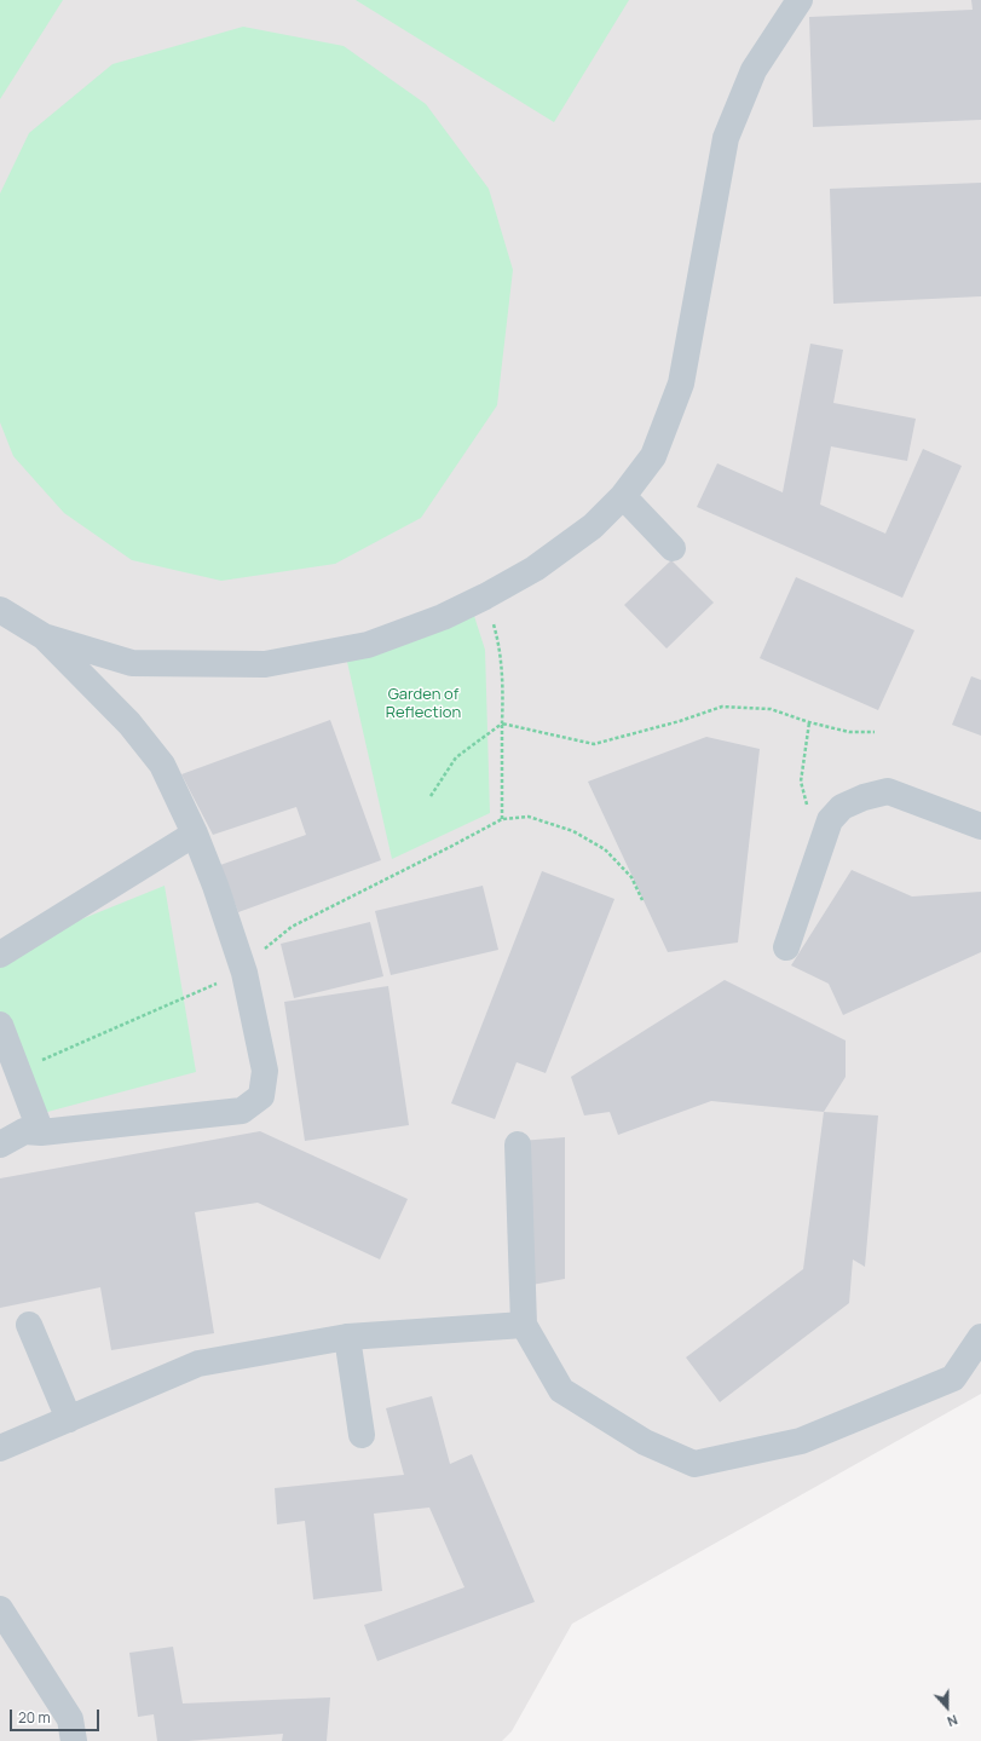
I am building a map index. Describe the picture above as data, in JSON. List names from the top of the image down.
{
  "parks": ["Garden of Reflection"],
  "scale_bar": "20 m",
  "north": "bottom"
}
